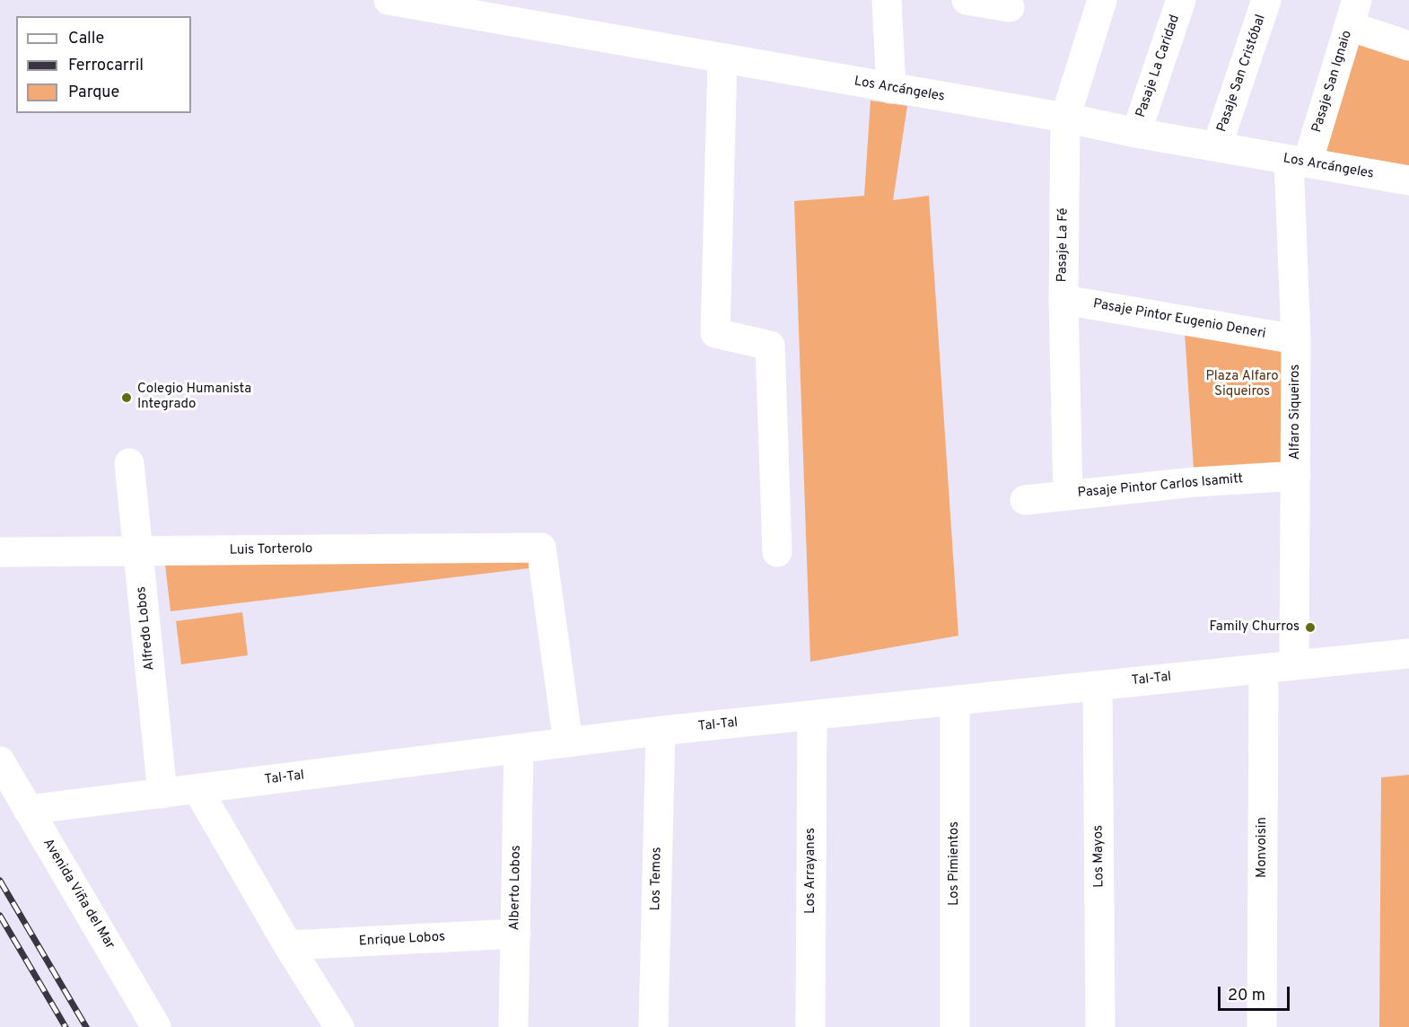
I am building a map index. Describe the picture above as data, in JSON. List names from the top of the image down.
{
  "streets": {
    "street": [
      "Pasaje La Caridad",
      "Pasaje San Cristóbal",
      "Pasaje San Ignaio",
      "Los Arcángeles",
      "Pasaje La Fé",
      "Pasaje Pintor Eugenio Deneri",
      "Alfaro Siqueiros",
      "Pasaje Pintor Carlos Isamitt",
      "Luis Torterolo",
      "Alfredo Lobos",
      "Tal-Tal",
      "Monvoisin",
      "Los Mayos",
      "Los Pimientos",
      "Los Arrayanes",
      "Los Temos",
      "Alberto Lobos",
      "Avenida Viña del Mar",
      "Enrique Lobos"
    ]
  },
  "crossings": [
    ["Pasaje La Caridad", "Los Arcángeles"],
    ["Pasaje San Cristóbal", "Los Arcángeles"],
    ["Pasaje San Ignaio", "Los Arcángeles"],
    ["Pasaje San Ignaio", "Alfaro Siqueiros"],
    ["Los Arcángeles", "Pasaje La Fé"],
    ["Los Arcángeles", "Alfaro Siqueiros"],
    ["Pasaje La Fé", "Pasaje Pintor Eugenio Deneri"],
    ["Pasaje La Fé", "Pasaje Pintor Carlos Isamitt"],
    ["Pasaje Pintor Eugenio Deneri", "Alfaro Siqueiros"],
    ["Alfaro Siqueiros", "Pasaje Pintor Carlos Isamitt"],
    ["Alfaro Siqueiros", "Tal-Tal"],
    ["Luis Torterolo", "Alfredo Lobos"],
    ["Luis Torterolo", "Tal-Tal"],
    ["Alfredo Lobos", "Tal-Tal"],
    ["Tal-Tal", "Monvoisin"],
    ["Tal-Tal", "Los Mayos"],
    ["Tal-Tal", "Los Pimientos"],
    ["Tal-Tal", "Los Arrayanes"],
    ["Tal-Tal", "Los Temos"],
    ["Tal-Tal", "Alberto Lobos"],
    ["Tal-Tal", "Avenida Viña del Mar"],
    ["Alberto Lobos", "Enrique Lobos"]
  ],
  "parks": ["Plaza Alfaro Siqueiros"],
  "places": ["Colegio Humanista Integrado", "Family Churros"],
  "legend": ["Calle", "Ferrocarril", "Parque"],
  "scale_bar": "20 m"
}
